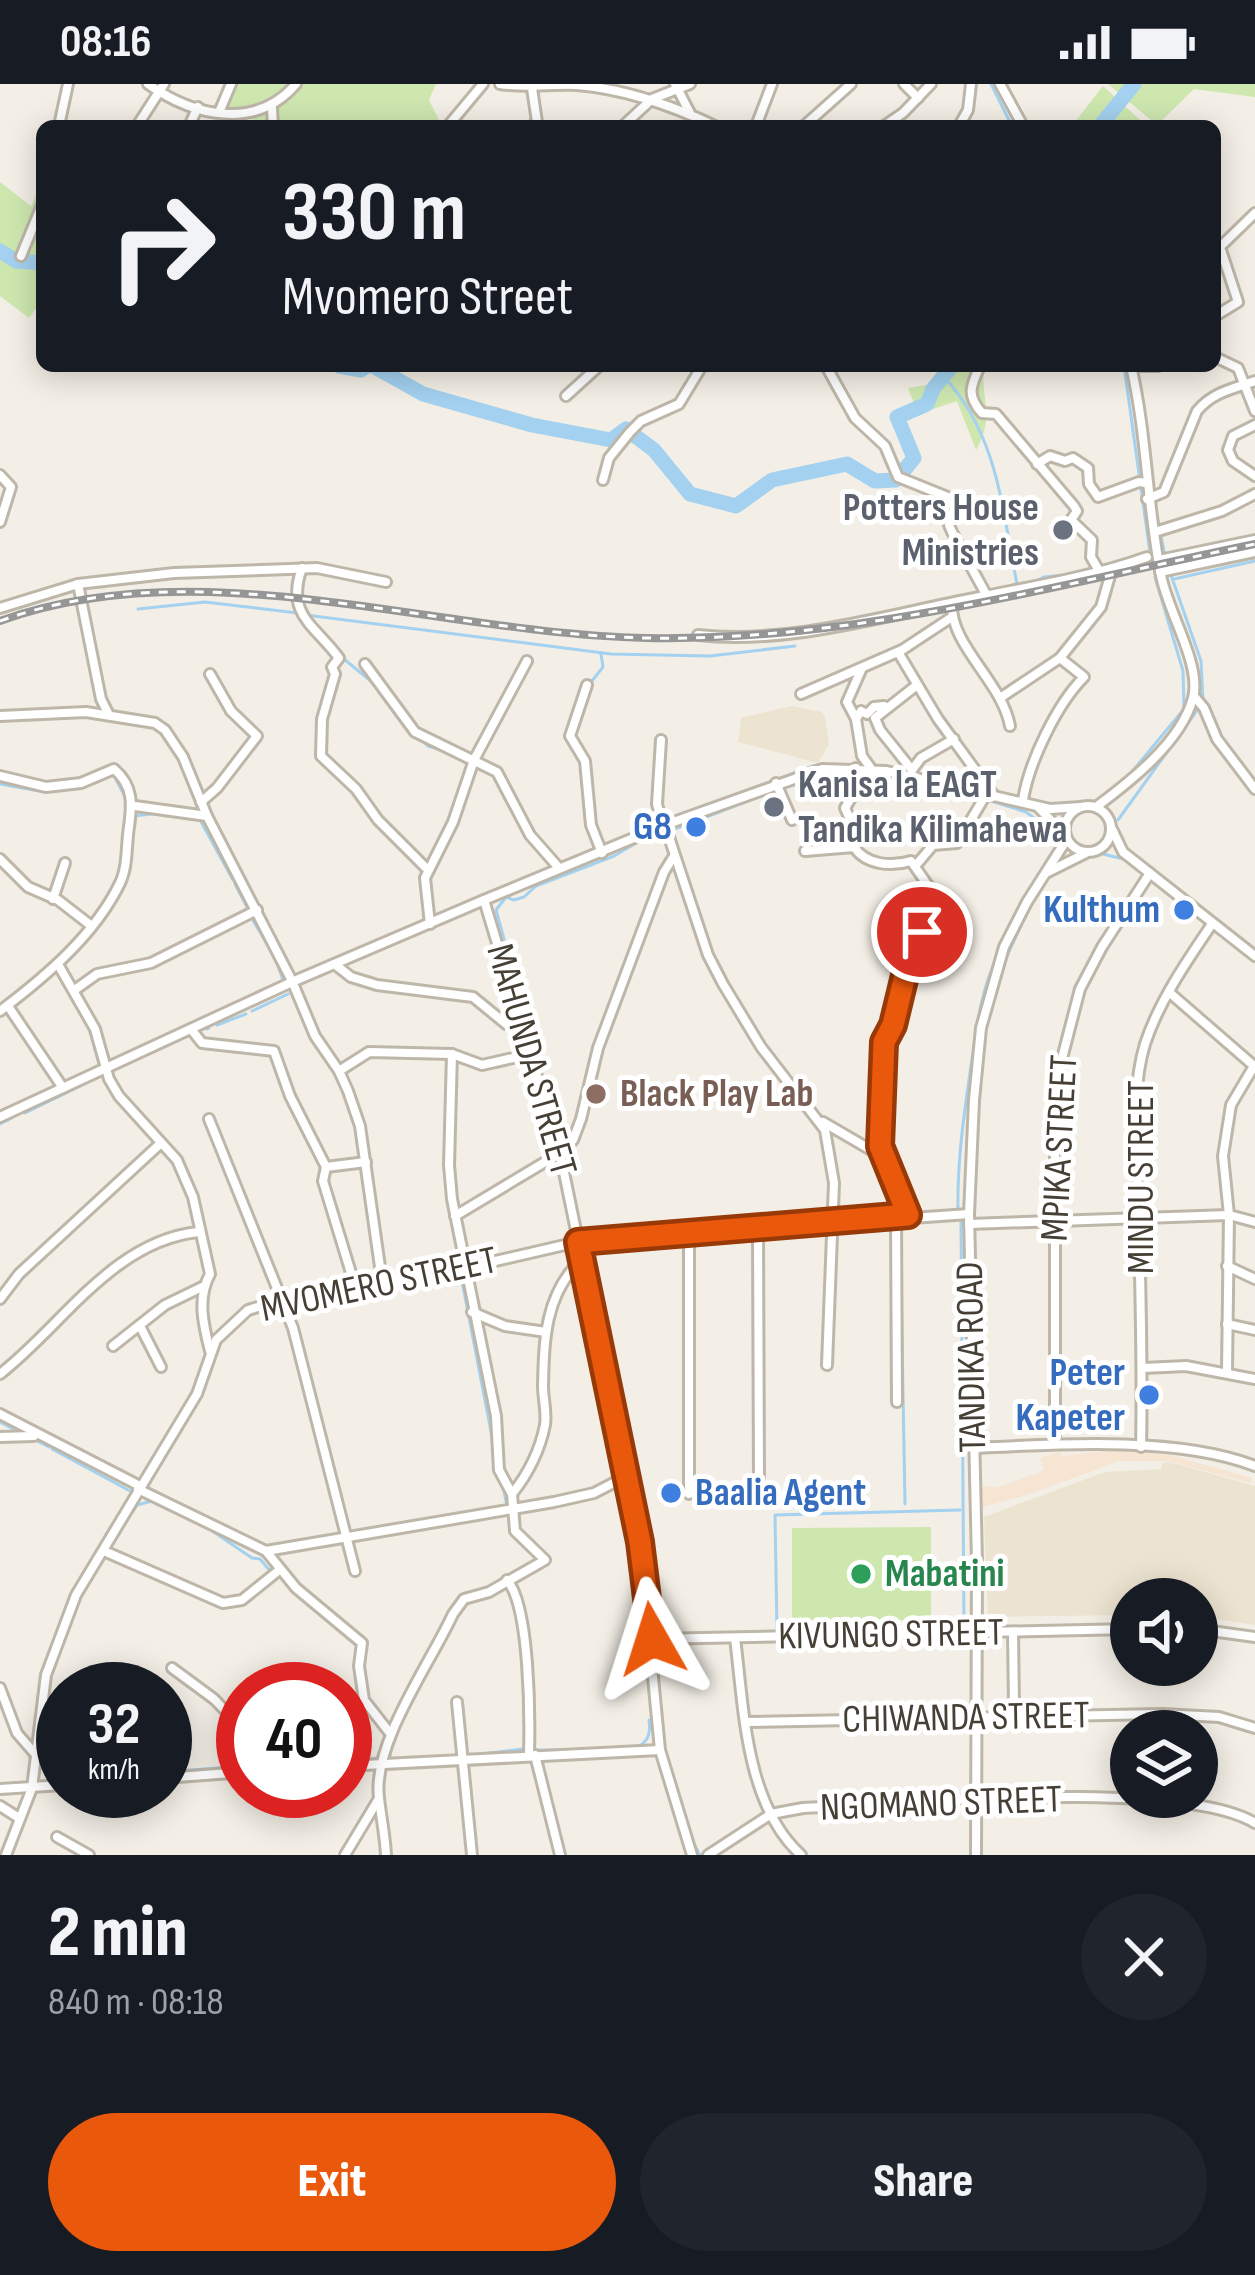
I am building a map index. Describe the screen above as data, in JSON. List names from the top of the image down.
{
  "streets": {
    "street": [
      "MAHUNDA STREET",
      "MPIKA STREET",
      "MINDU STREET",
      "MVOMERO STREET",
      "TANDIKA ROAD",
      "KIVUNGO STREET",
      "CHIWANDA STREET",
      "NGOMANO STREET"
    ]
  },
  "crossings": [
    ["MAHUNDA STREET", "MVOMERO STREET"],
    ["MAHUNDA STREET", "KIVUNGO STREET"],
    ["MPIKA STREET", "MVOMERO STREET"],
    ["MINDU STREET", "MVOMERO STREET"],
    ["MVOMERO STREET", "TANDIKA ROAD"],
    ["TANDIKA ROAD", "KIVUNGO STREET"],
    ["TANDIKA ROAD", "CHIWANDA STREET"],
    ["TANDIKA ROAD", "NGOMANO STREET"]
  ],
  "places": [
    "Potters House Ministries",
    "Kanisa la EAGT Tandika Kilimahewa",
    "G8",
    "Kulthum",
    "Black Play Lab",
    "Peter Kapeter",
    "Baalia Agent",
    "Mabatini"
  ],
  "page": {
    "status": "08:16",
    "turn": ["330 m", "Mvomero Street"],
    "speed": "32 km/h",
    "limit": "40",
    "heading": ["2 min", "840 m · 08:18"],
    "buttons": ["Exit", "Share"]
  }
}
